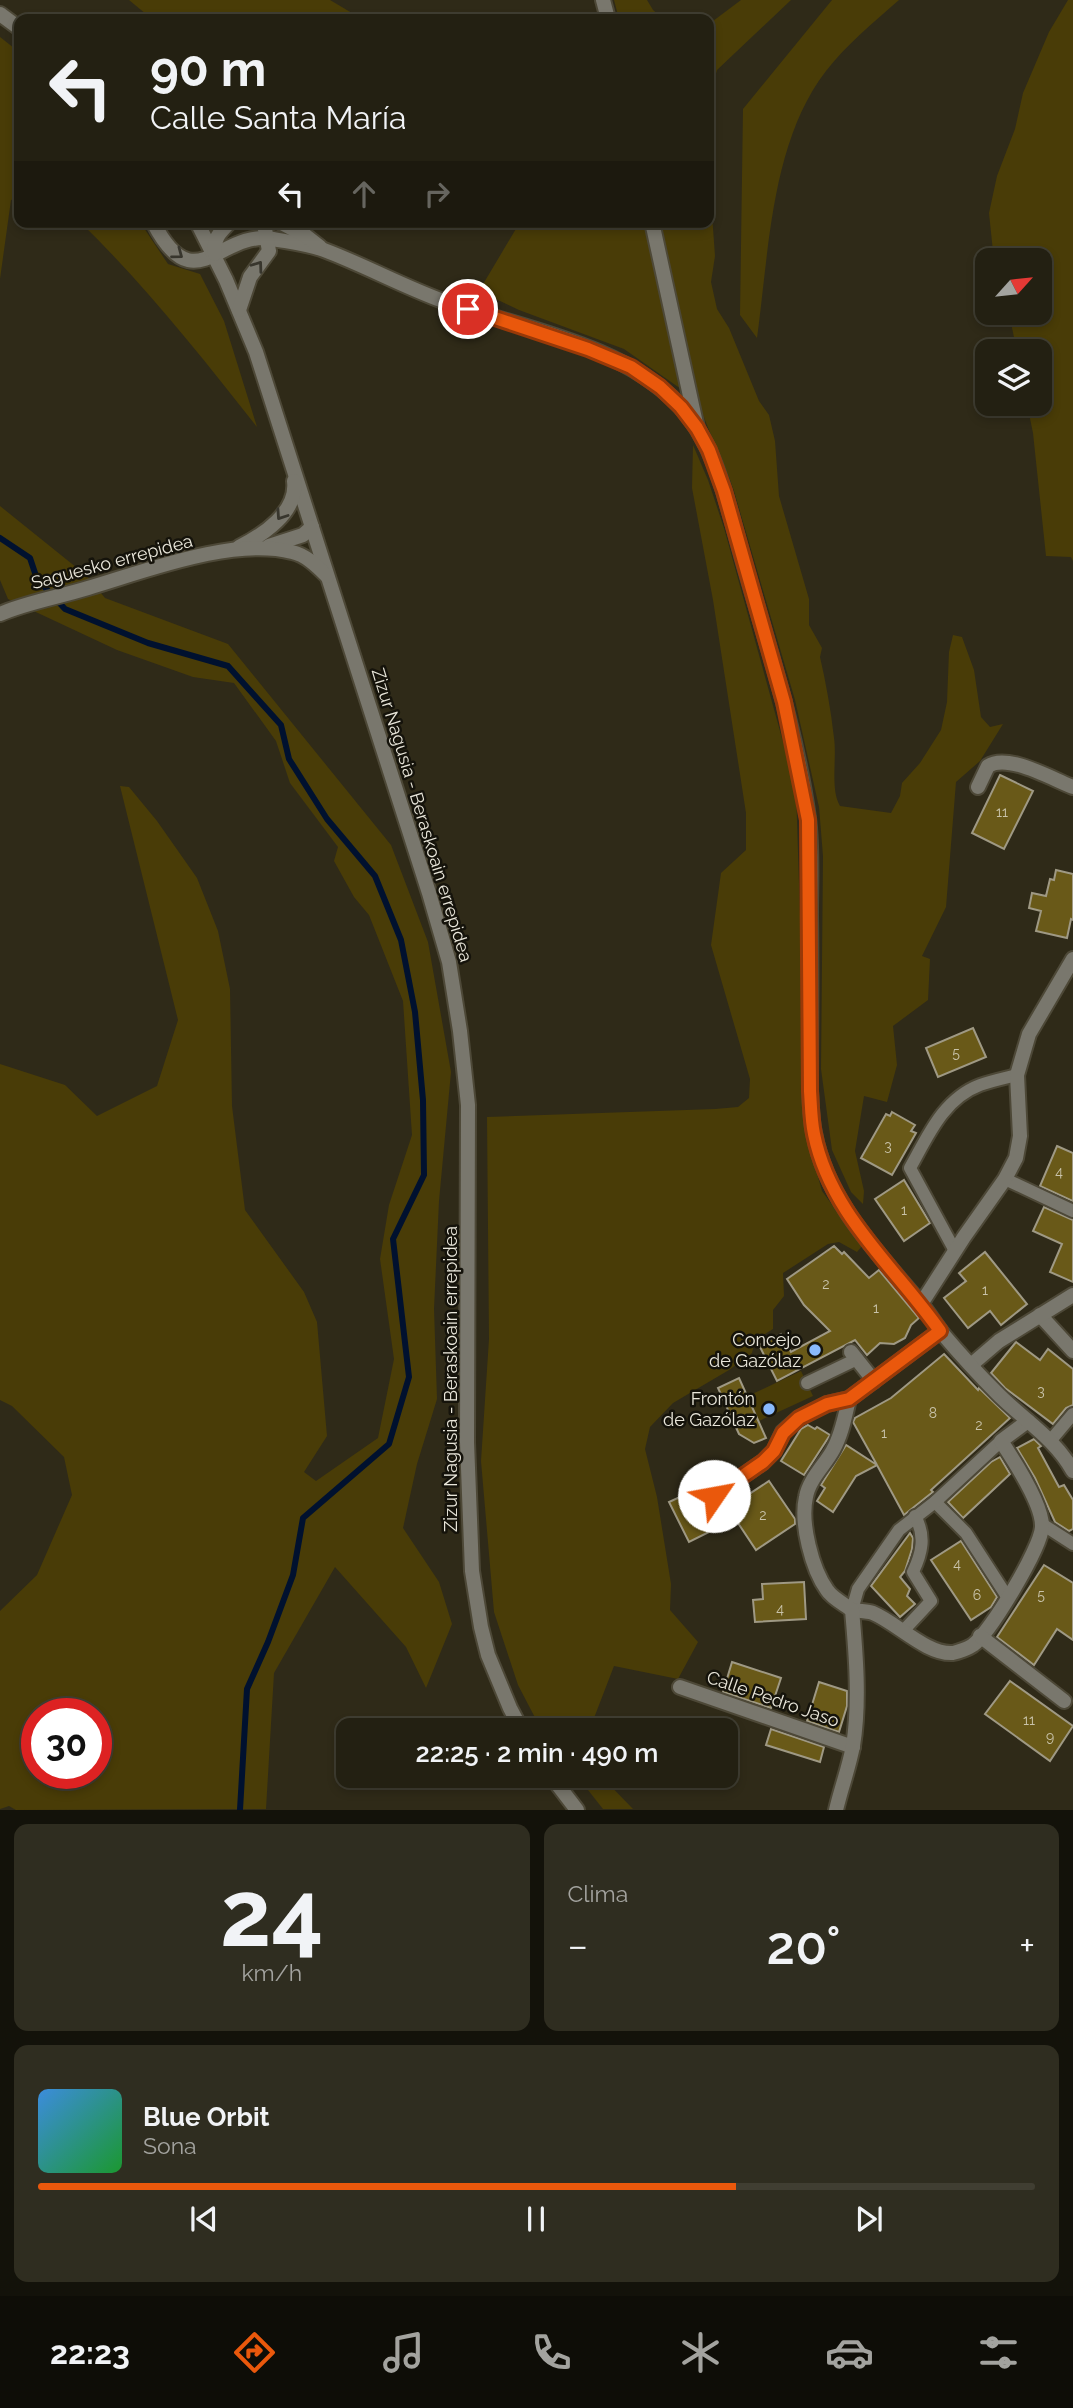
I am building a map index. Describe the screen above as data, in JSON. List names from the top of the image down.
{
  "streets": {
    "street": ["Saguesko errepidea", "Zizur Nagusia - Beraskoain errepidea", "Calle Pedro Jaso"]
  },
  "places": ["Concejo de Gazólaz", "Frontón de Gazólaz"],
  "house_numbers": [
    "11",
    "5",
    "3",
    "4",
    "1",
    "2",
    "1",
    "1",
    "3",
    "8",
    "2",
    "1",
    "2",
    "4",
    "6",
    "5",
    "4",
    "11",
    "9"
  ],
  "north": "top right",
  "page": {
    "turn": ["90 m", "Calle Santa María"],
    "limit": "30",
    "trip": "22:25 · 2 min · 490 m",
    "tile": [
      ["24", "km/h"],
      "Clima"
    ],
    "heat": ["−", "20°", "+"],
    "song": ["Blue Orbit", "Sona"],
    "tabs": "22:23"
  }
}
